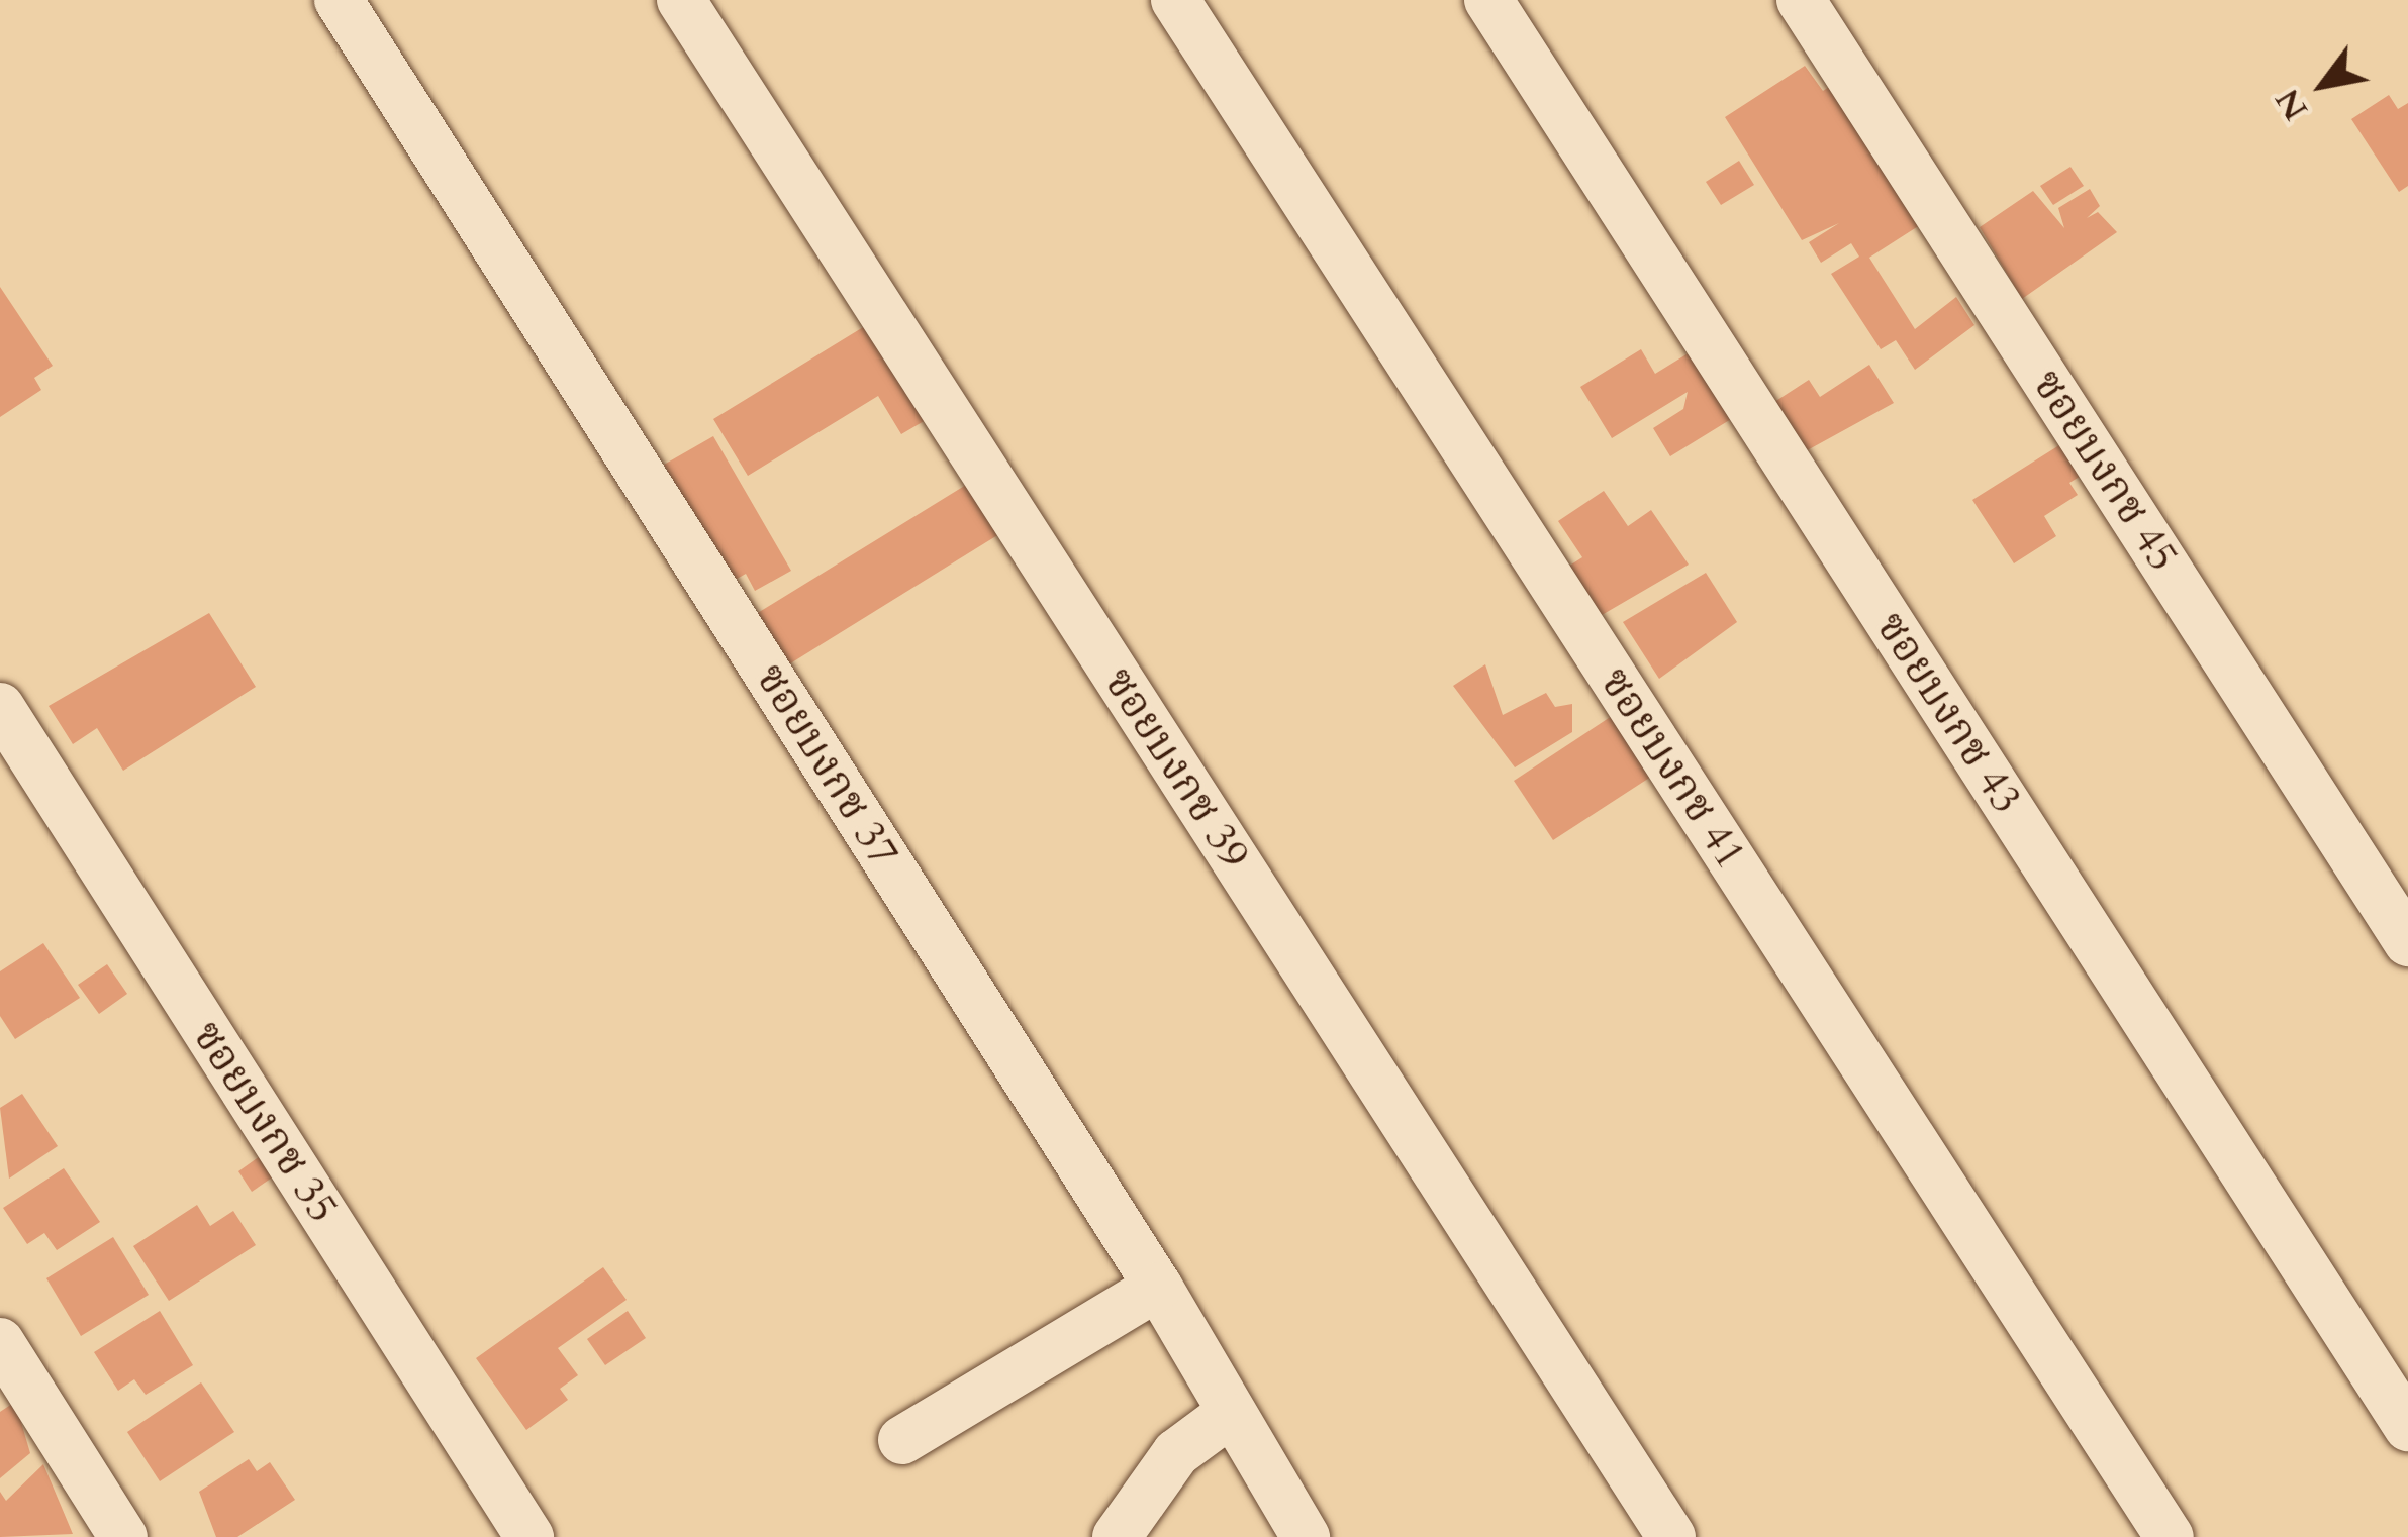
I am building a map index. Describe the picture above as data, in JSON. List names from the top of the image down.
{
  "streets": {
    "street": [
      "ซอยบงกช 45",
      "ซอยบงกช 43",
      "ซอยบงกช 37",
      "ซอยบงกช 39",
      "ซอยบงกช 41",
      "ซอยบงกช 35"
    ]
  },
  "north": "bottom left"
}
